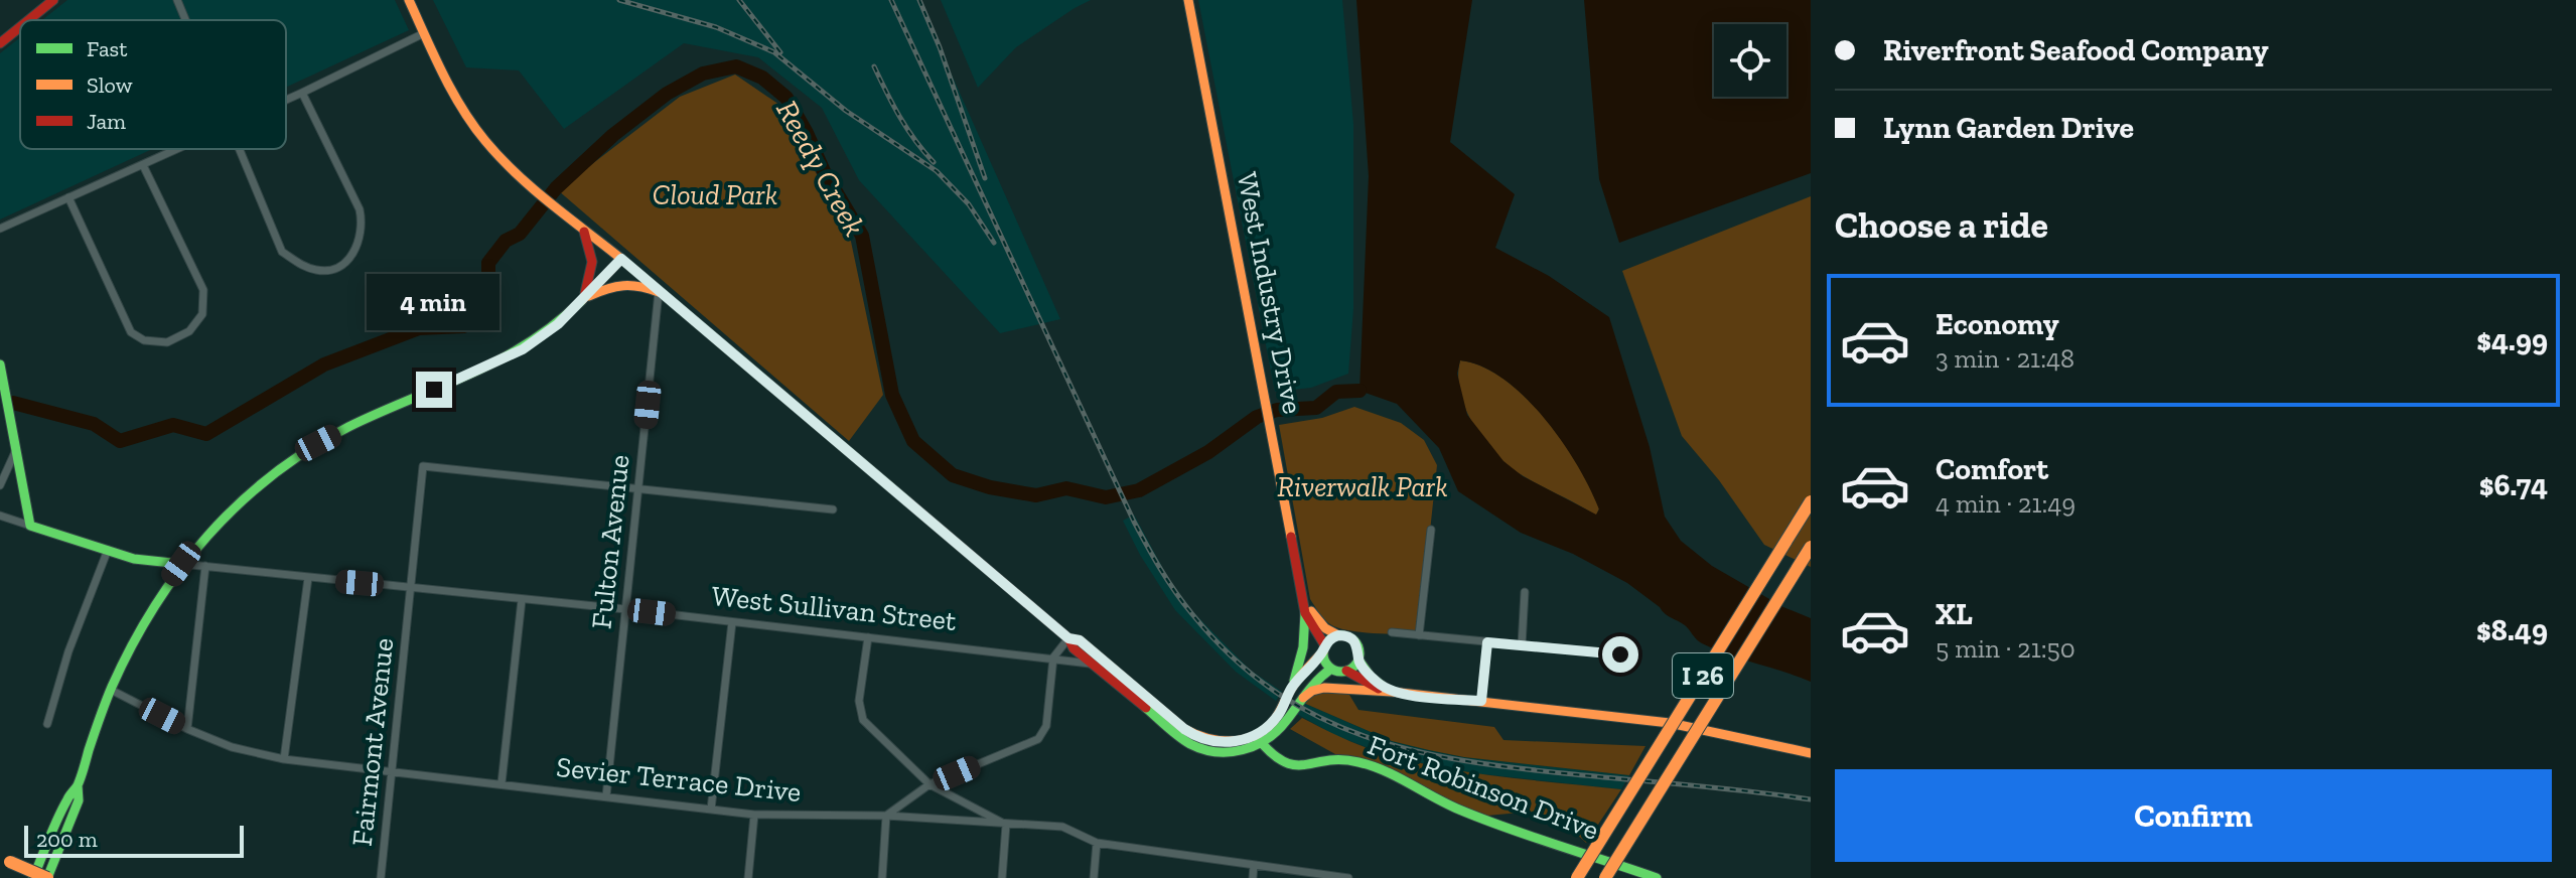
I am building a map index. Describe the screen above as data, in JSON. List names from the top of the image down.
{
  "streets": {
    "main road": [
      "West Industry Drive",
      "West Sullivan Street",
      "I 26",
      "Fort Robinson Drive"
    ],
    "street": ["Fulton Avenue", "Fairmont Avenue", "Sevier Terrace Drive"]
  },
  "crossings": [
    ["Fulton Avenue", "West Sullivan Street"],
    ["Fulton Avenue", "Fairmont Avenue"],
    ["Fulton Avenue", "Sevier Terrace Drive"],
    ["West Sullivan Street", "Fairmont Avenue"],
    ["Fairmont Avenue", "Sevier Terrace Drive"]
  ],
  "water": ["Reedy Creek"],
  "parks": ["Cloud Park", "Riverwalk Park"],
  "legend": ["Fast", "Slow", "Jam"],
  "scale_bar": "200 m",
  "page": {
    "banner": ["Riverfront Seafood Company", "Lynn Garden Drive"],
    "heading": "Choose a ride",
    "bubble": "4 min",
    "list": [
      {
        "name": "Economy",
        "note": "3 min · 21:48",
        "value": "$4.99"
      },
      {
        "name": "Comfort",
        "note": "4 min · 21:49",
        "value": "$6.74"
      },
      {
        "name": "XL",
        "note": "5 min · 21:50",
        "value": "$8.49"
      }
    ],
    "buttons": "Confirm",
    "scale": "200 m"
  }
}
